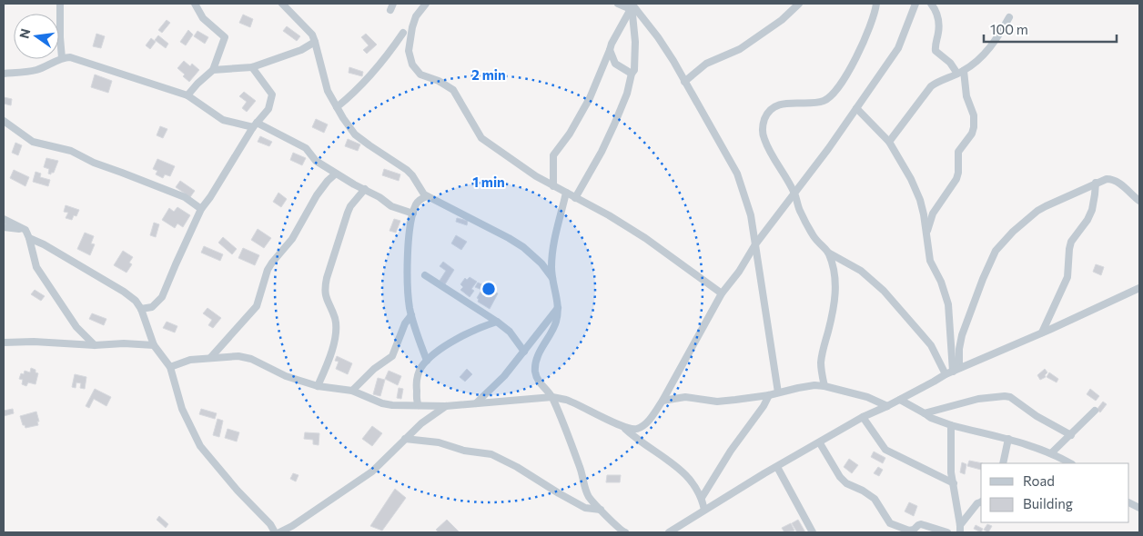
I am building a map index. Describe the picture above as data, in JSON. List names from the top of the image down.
{
  "legend": ["Road", "Building"],
  "scale_bar": "100 m",
  "north": "left",
  "rings": ["2 min", "1 min"]
}
